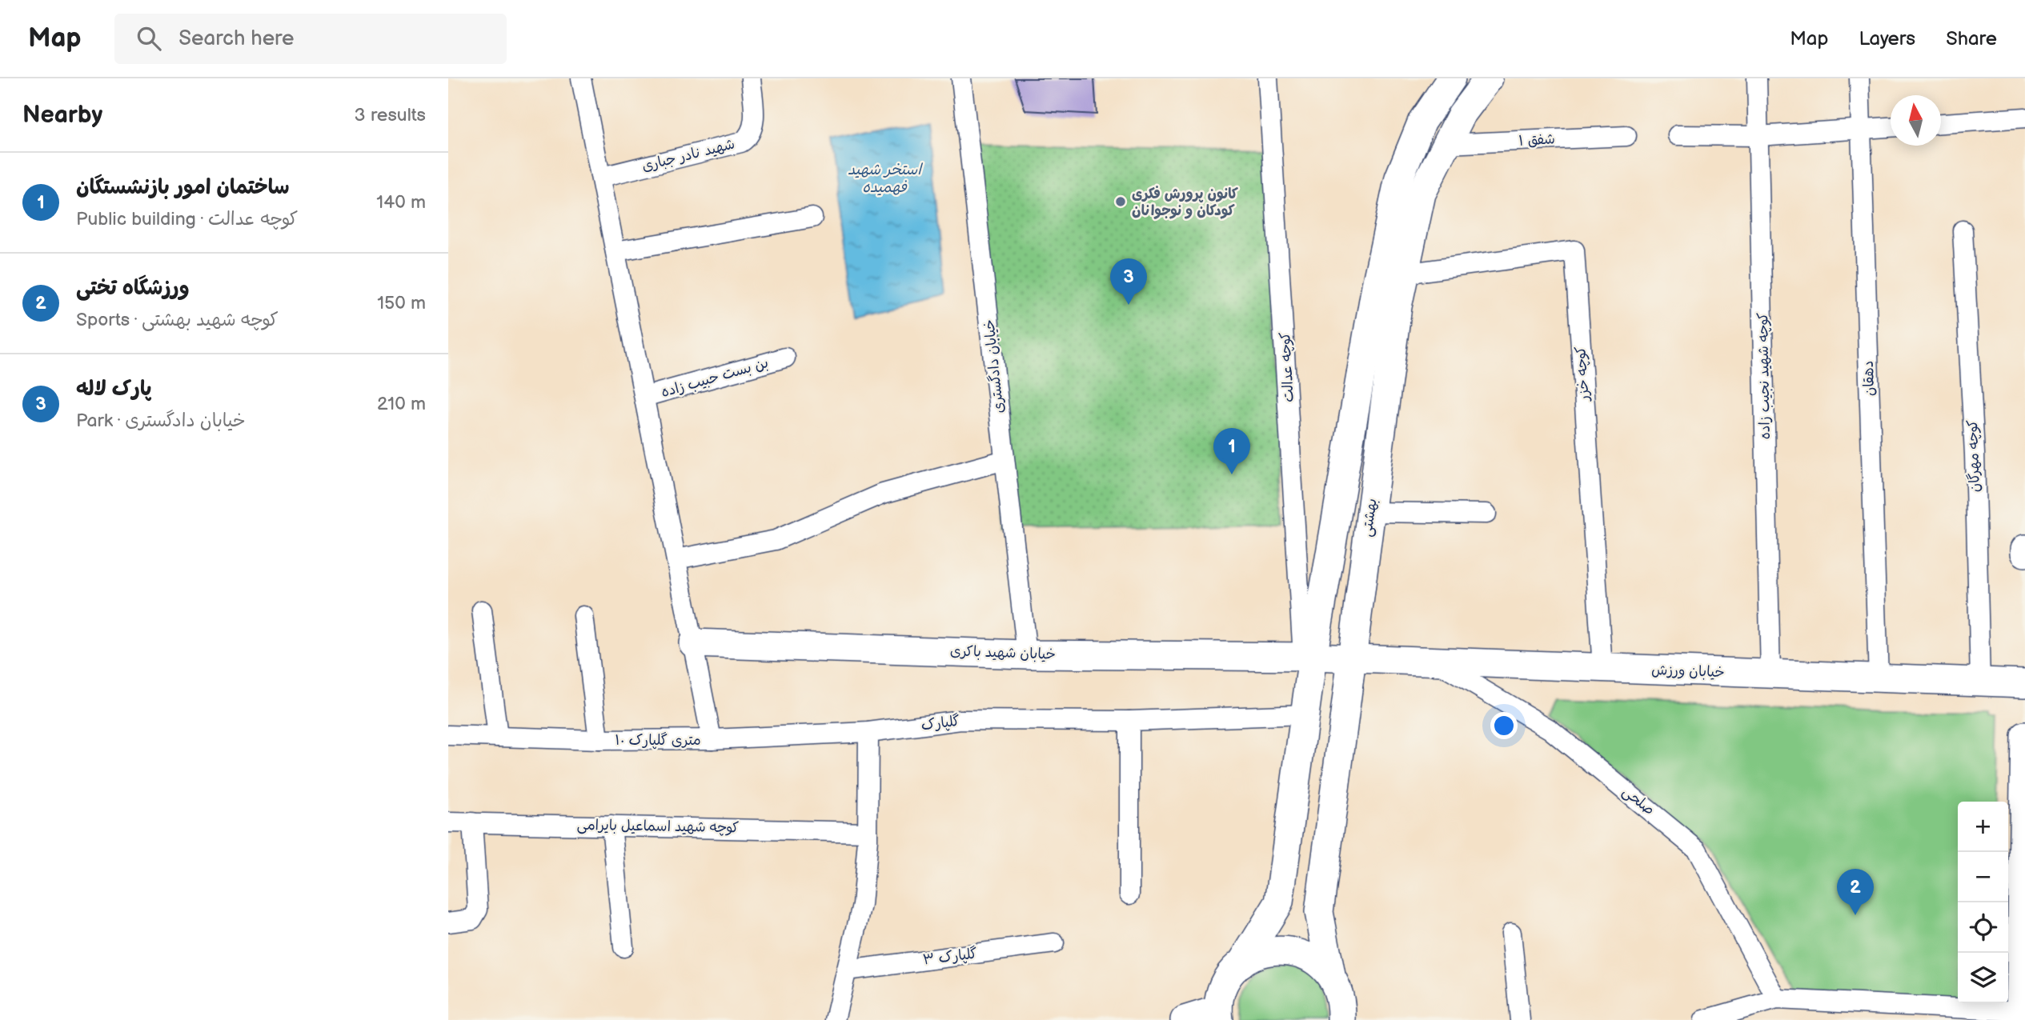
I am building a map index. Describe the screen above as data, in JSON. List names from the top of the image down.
{
  "streets": {
    "main road": ["بهشتی", "خیابان شهید باکری", "خیابان ورزش"],
    "street": [
      "شفق ۱",
      "شهید نادر جباری",
      "خیابان دادگستری",
      "کوچه عدالت",
      "کوچه خزر",
      "کوچه شهید نجیب زاده",
      "بن بست حبیب زاده",
      "دهقان",
      "کوچه مهرگان",
      "گلپارک",
      "۱۰ متری گلپارک",
      "صلحی",
      "کوچه شهید اسماعیل بایرامی",
      "گلپارک ۳"
    ]
  },
  "crossings": [
    ["شفق ۱", "بهشتی"],
    ["خیابان دادگستری", "خیابان شهید باکری"],
    ["کوچه عدالت", "خیابان شهید باکری"],
    ["کوچه خزر", "بهشتی"],
    ["کوچه خزر", "خیابان ورزش"],
    ["کوچه شهید نجیب زاده", "خیابان ورزش"],
    ["دهقان", "خیابان ورزش"],
    ["کوچه مهرگان", "خیابان ورزش"],
    ["بهشتی", "خیابان شهید باکری"],
    ["بهشتی", "خیابان ورزش"],
    ["خیابان شهید باکری", "خیابان ورزش"],
    ["خیابان ورزش", "صلحی"],
    ["گلپارک", "۱۰ متری گلپارک"]
  ],
  "water": ["استخر شهید فهمیده"],
  "places": ["کانون پرورش فکری کودکان و نوجوانان"],
  "north": "top",
  "page": {
    "header": "Map",
    "search": "Search here",
    "nav": ["Map", "Layers", "Share"],
    "heading": ["Nearby", "3 results"],
    "list": [
      {
        "mark": "1",
        "name": "ساختمان امور بازنشستگان",
        "note": "Public building · کوچه عدالت",
        "value": "140 m"
      },
      {
        "mark": "2",
        "name": "ورزشگاه تختی",
        "note": "Sports · کوچه شهید بهشتی",
        "value": "150 m"
      },
      {
        "mark": "3",
        "name": "پارک لاله",
        "note": "Park · خیابان دادگستری",
        "value": "210 m"
      }
    ],
    "pins": ["3", "1", "2"],
    "map_buttons": ["+", "−"]
  }
}
